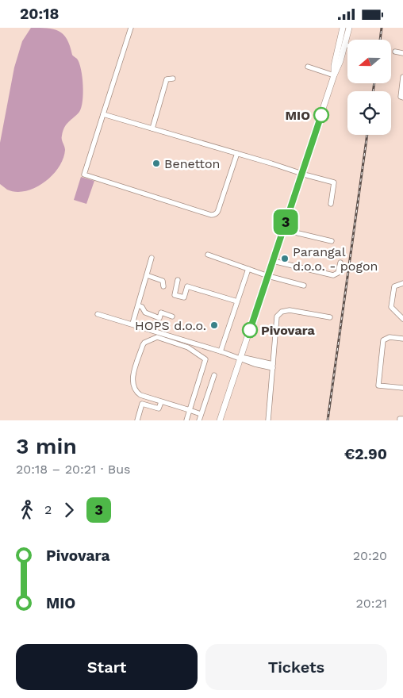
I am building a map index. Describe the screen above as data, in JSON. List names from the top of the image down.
{
  "places": [
    "MIO",
    "Benetton",
    "Parangal d.o.o. - pogon",
    "HOPS d.o.o.",
    "Pivovara"
  ],
  "lines": ["bus line 3"],
  "north": "left",
  "page": {
    "status": "20:18",
    "on_map": "3",
    "heading": ["3 min", "20:18 – 20:21 · Bus", "€2.90"],
    "legs": ["2", "3"],
    "list": [
      {
        "name": "Pivovara",
        "value": "20:20"
      },
      {
        "name": "MIO",
        "value": "20:21"
      }
    ],
    "buttons": ["Start", "Tickets"]
  }
}
